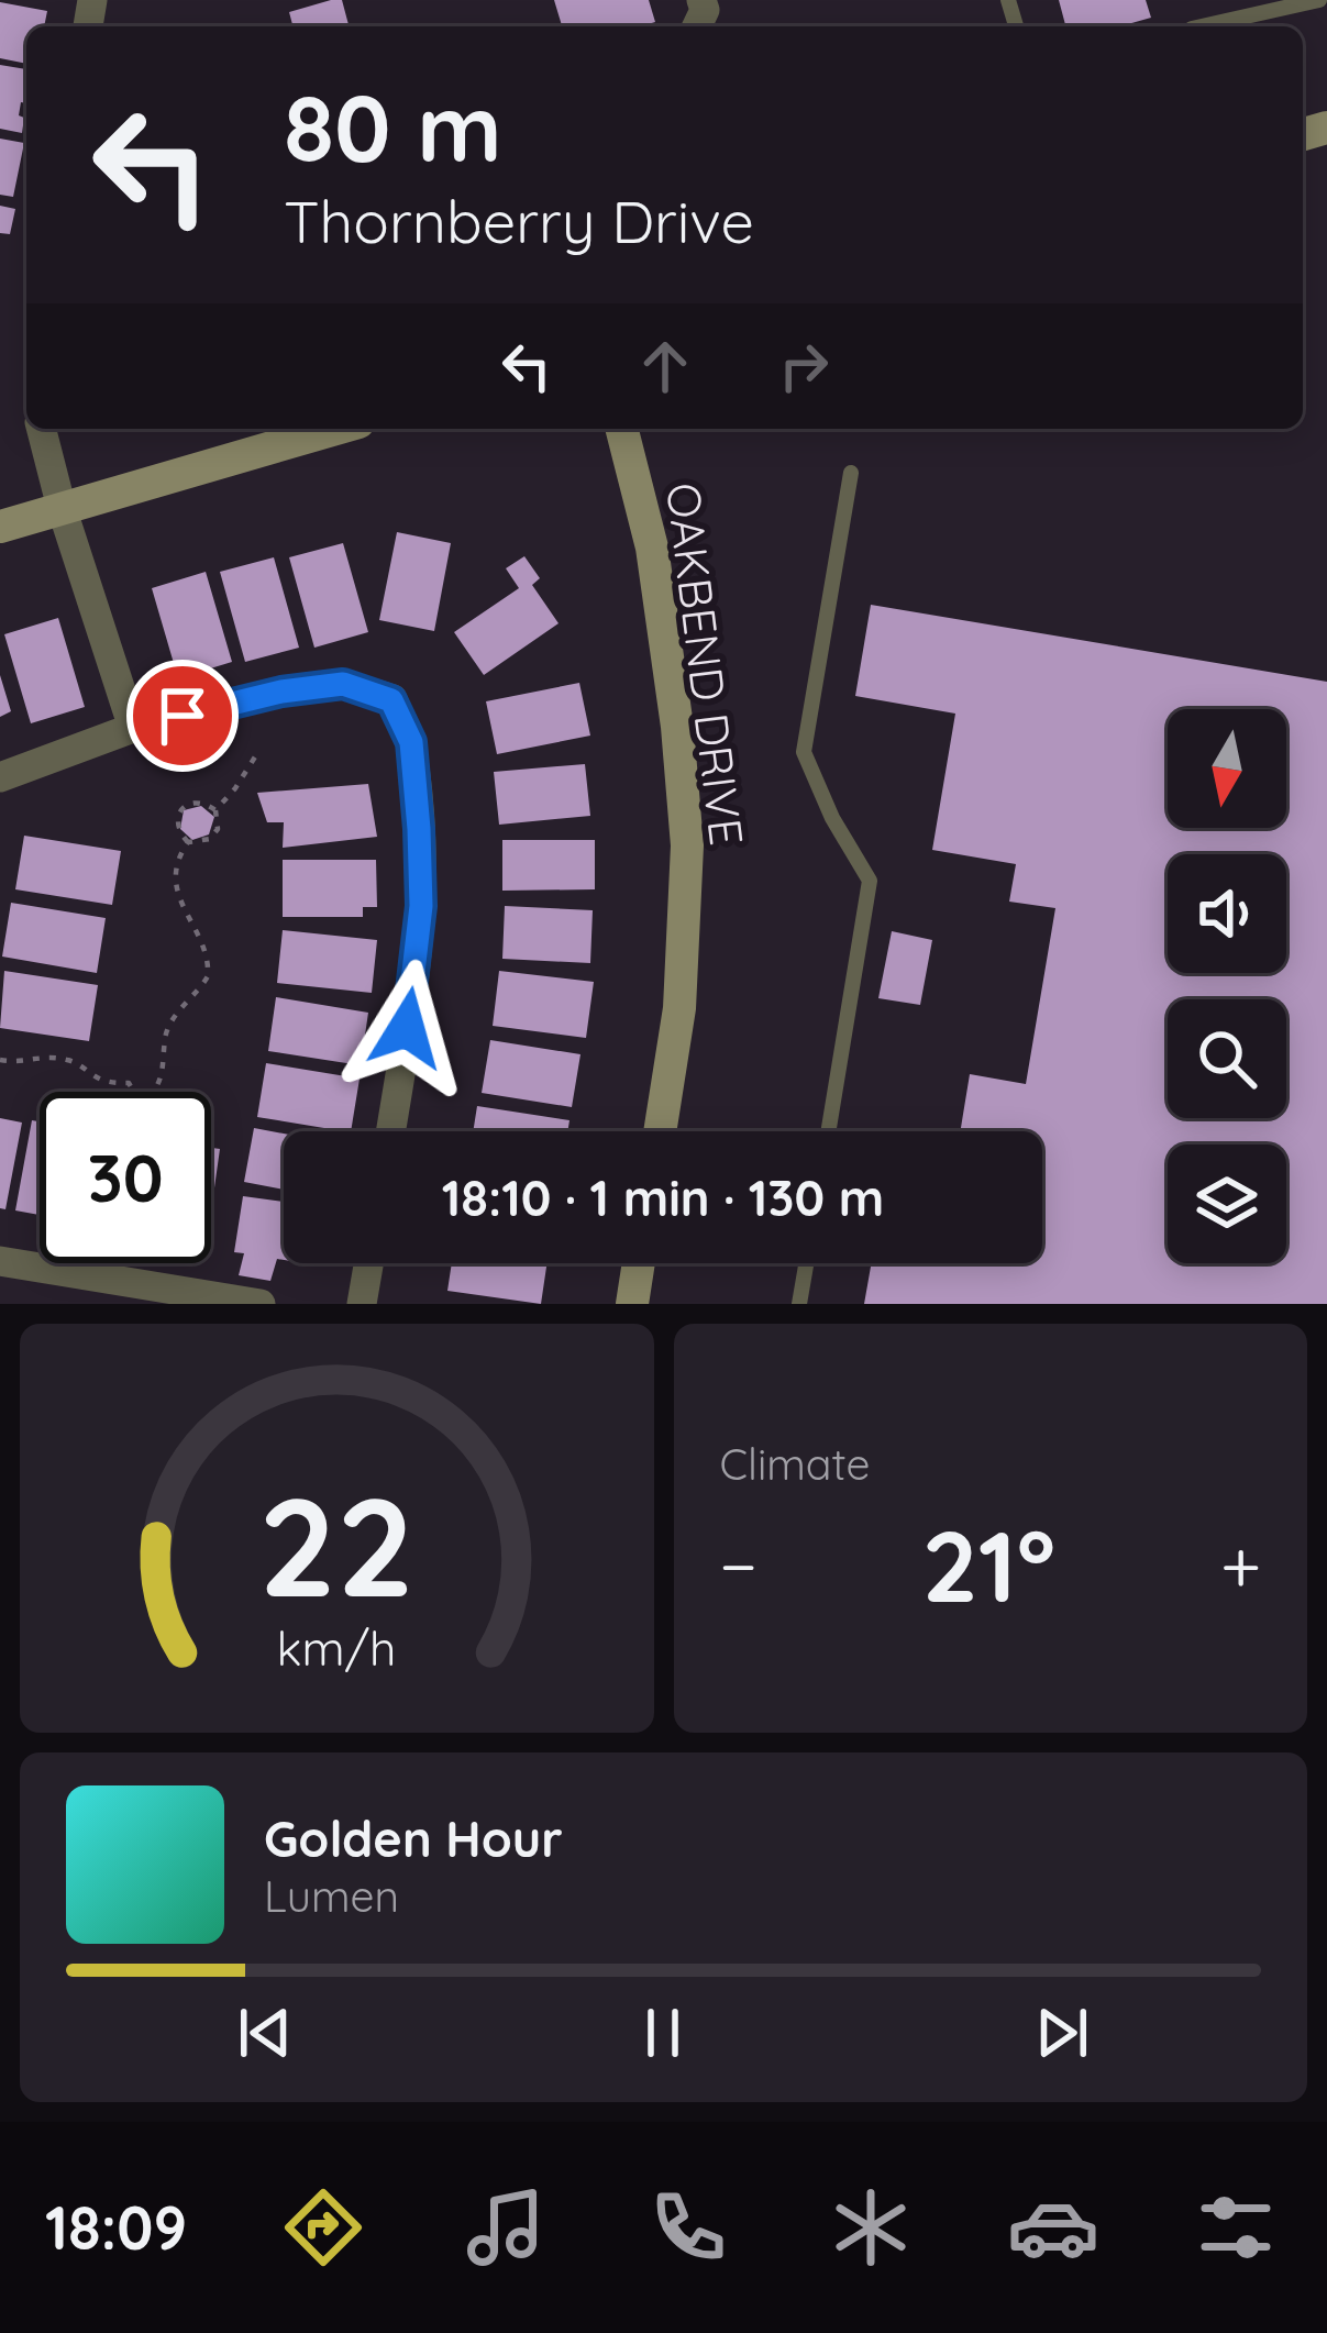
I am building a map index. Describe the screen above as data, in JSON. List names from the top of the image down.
{
  "streets": {
    "street": ["OAKBEND DRIVE"]
  },
  "north": "bottom",
  "page": {
    "turn": ["80 m", "Thornberry Drive"],
    "limit": "30",
    "trip": "18:10 · 1 min · 130 m",
    "tile": "Climate",
    "heat": ["−", "21°", "+"],
    "song": ["Golden Hour", "Lumen"],
    "tabs": "18:09",
    "gauge": ["22", "km/h"]
  }
}
